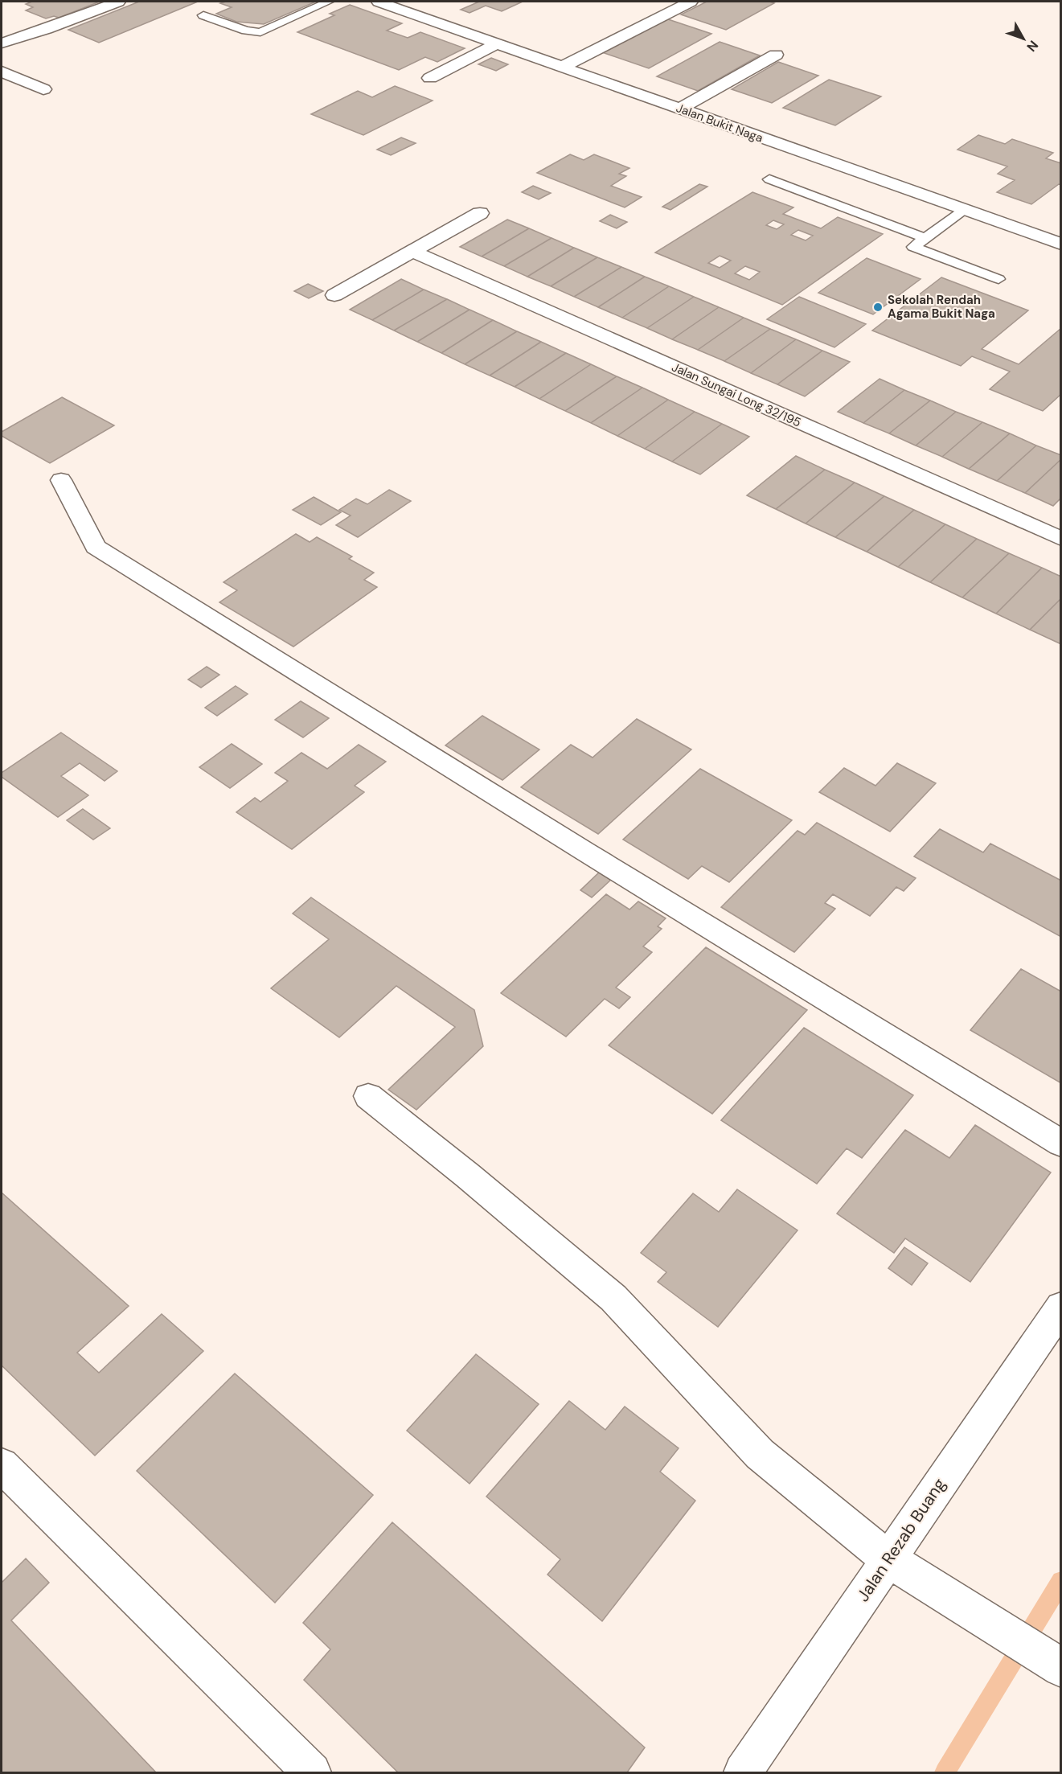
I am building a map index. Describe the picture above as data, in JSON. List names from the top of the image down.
{
  "streets": {
    "street": ["Jalan Bukit Naga", "Jalan Sungai Long 32/195", "Jalan Rezab Buang"]
  },
  "places": ["Sekolah Rendah Agama Bukit Naga"],
  "north": "bottom right"
}
